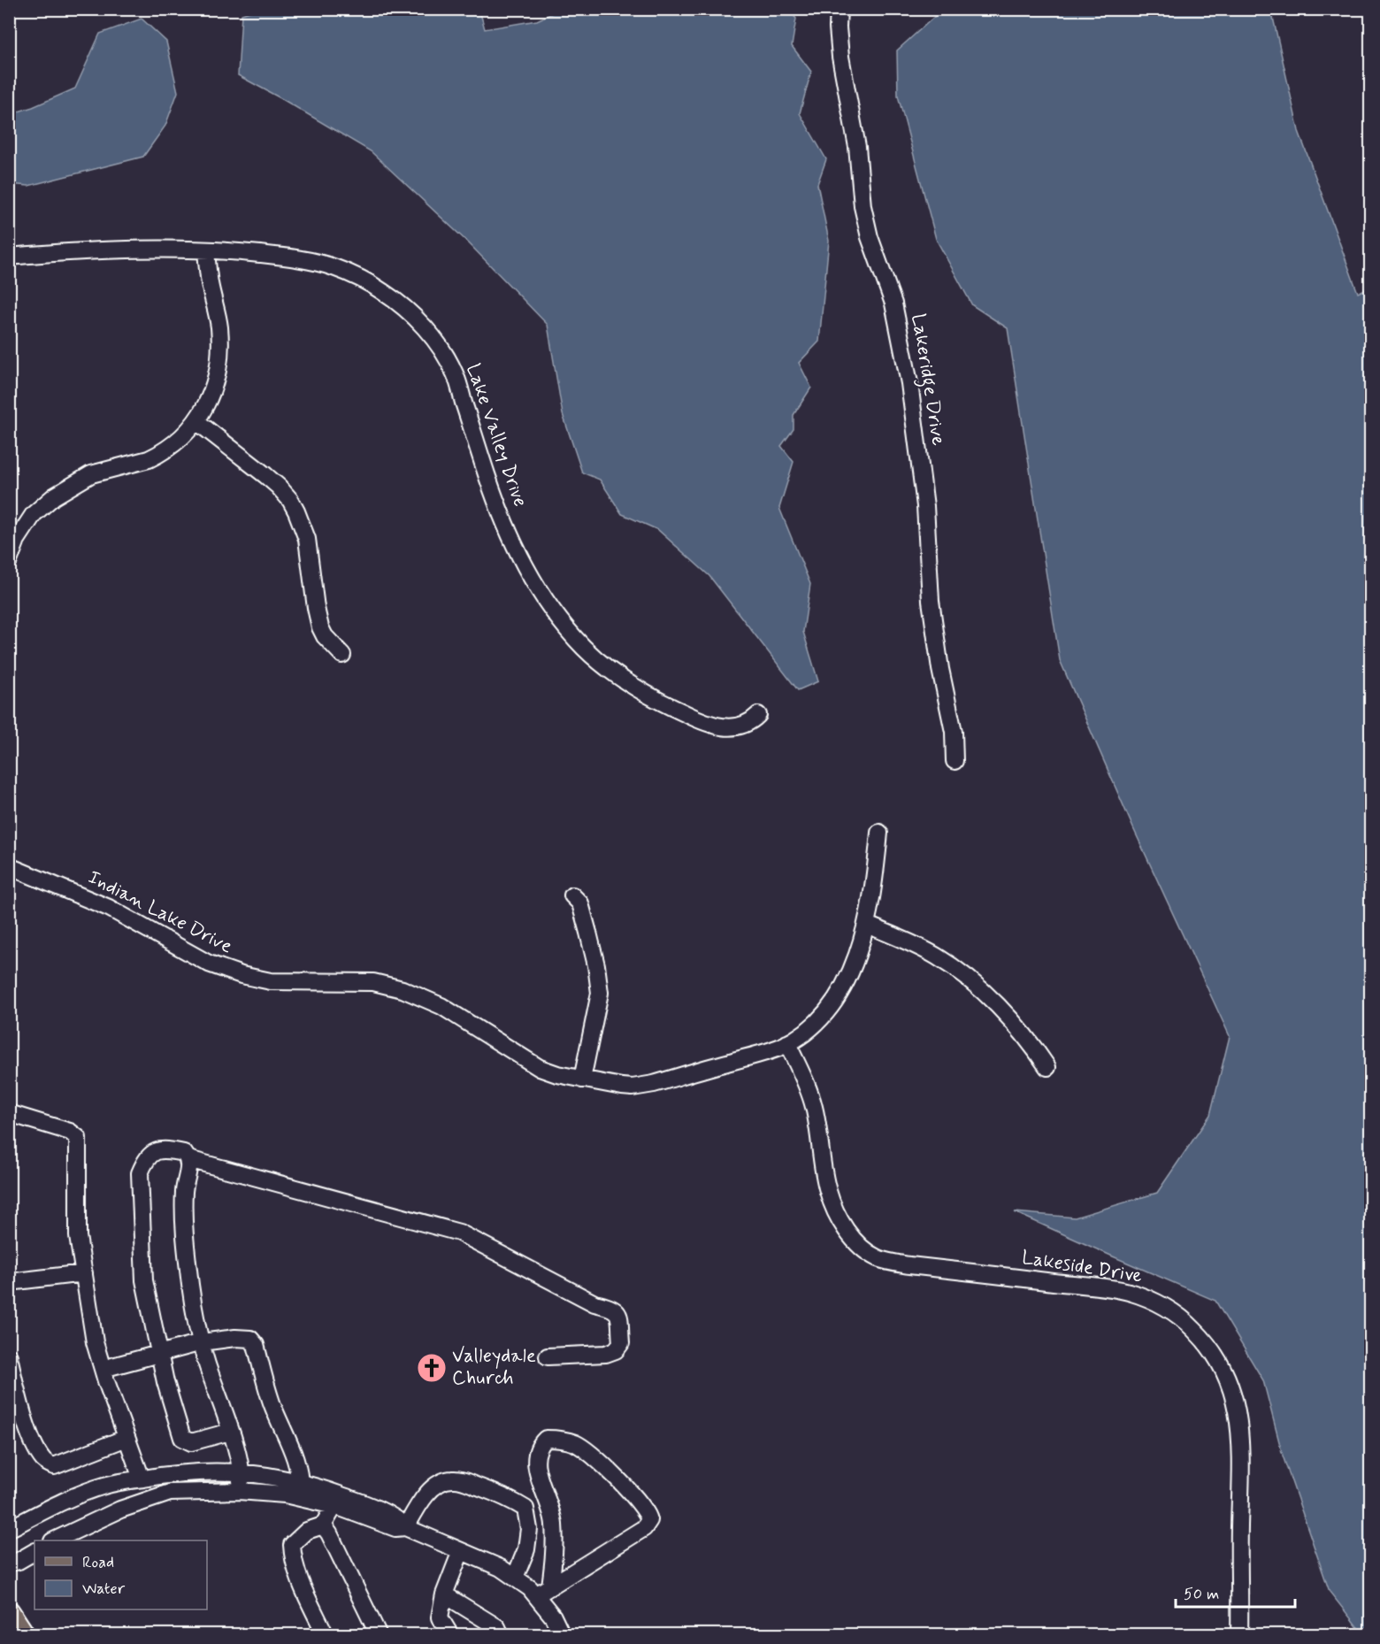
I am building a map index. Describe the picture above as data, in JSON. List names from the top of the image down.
{
  "streets": {
    "street": [
      "Lakeridge Drive",
      "Lake Valley Drive",
      "Indian Lake Drive",
      "Lakeside Drive"
    ]
  },
  "crossings": [
    ["Indian Lake Drive", "Lakeside Drive"]
  ],
  "places": {
    "church": ["Valleydale Church"]
  },
  "legend": ["Road", "Water"],
  "scale_bar": "50 m"
}
